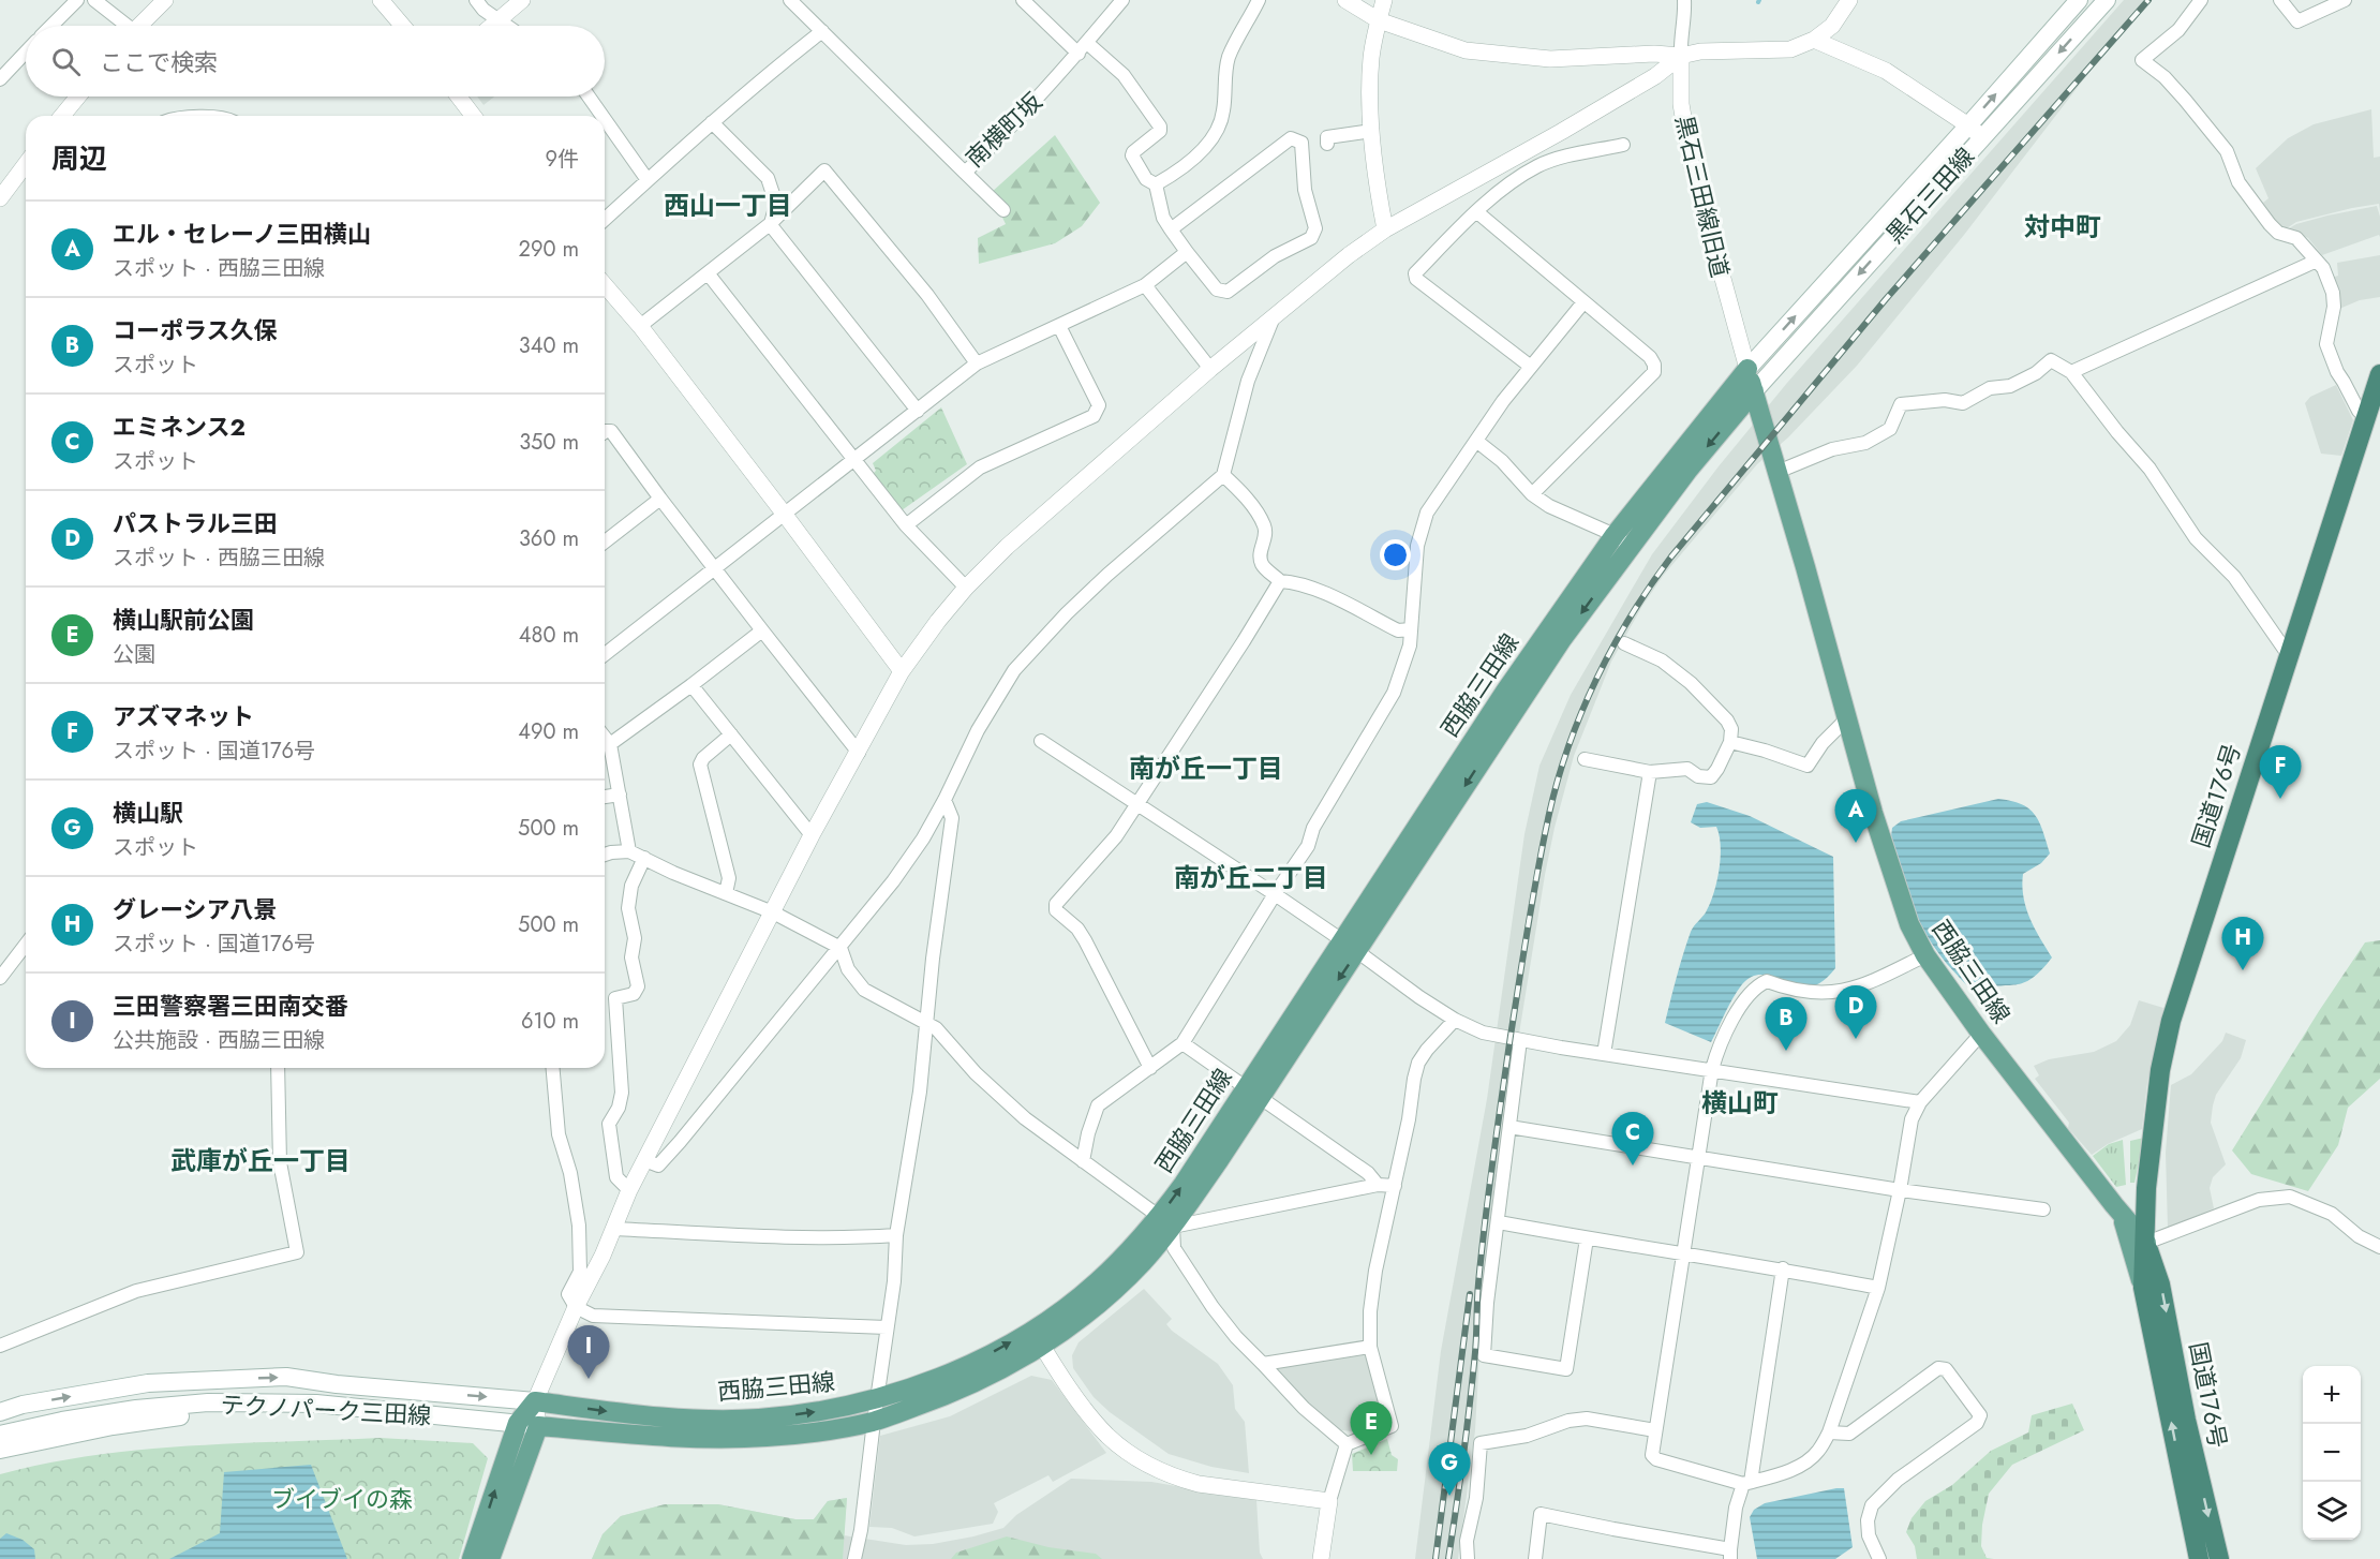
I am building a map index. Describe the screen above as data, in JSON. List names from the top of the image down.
{
  "streets": {
    "highway": ["国道176号"],
    "main road": ["黒石三田線", "西脇三田線", "テクノパーク三田線"],
    "street": ["南横町坂", "黒石三田線旧道"]
  },
  "crossings": [
    ["黒石三田線", "黒石三田線旧道"],
    ["黒石三田線", "西脇三田線"],
    ["黒石三田線旧道", "西脇三田線"],
    ["西脇三田線", "国道176号"],
    ["西脇三田線", "テクノパーク三田線"]
  ],
  "districts": [
    "西山一丁目",
    "対中町",
    "南が丘一丁目",
    "南が丘二丁目",
    "横山町",
    "武庫が丘一丁目"
  ],
  "parks": ["ブイブイの森"],
  "page": {
    "search": "ここで検索",
    "heading": ["周辺", "9件"],
    "list": [
      {
        "mark": "A",
        "name": "エル・セレーノ三田横山",
        "note": "スポット · 西脇三田線",
        "value": "290 m"
      },
      {
        "mark": "B",
        "name": "コーポラス久保",
        "note": "スポット",
        "value": "340 m"
      },
      {
        "mark": "C",
        "name": "エミネンス2",
        "note": "スポット",
        "value": "350 m"
      },
      {
        "mark": "D",
        "name": "パストラル三田",
        "note": "スポット · 西脇三田線",
        "value": "360 m"
      },
      {
        "mark": "E",
        "name": "横山駅前公園",
        "note": "公園",
        "value": "480 m"
      },
      {
        "mark": "F",
        "name": "アズマネット",
        "note": "スポット · 国道176号",
        "value": "490 m"
      },
      {
        "mark": "G",
        "name": "横山駅",
        "note": "スポット",
        "value": "500 m"
      },
      {
        "mark": "H",
        "name": "グレーシア八景",
        "note": "スポット · 国道176号",
        "value": "500 m"
      },
      {
        "mark": "I",
        "name": "三田警察署三田南交番",
        "note": "公共施設 · 西脇三田線",
        "value": "610 m"
      }
    ],
    "pins": [
      "F",
      "A",
      "H",
      "D",
      "B",
      "C",
      "I",
      "E",
      "G"
    ],
    "map_buttons": ["+", "−"]
  }
}
